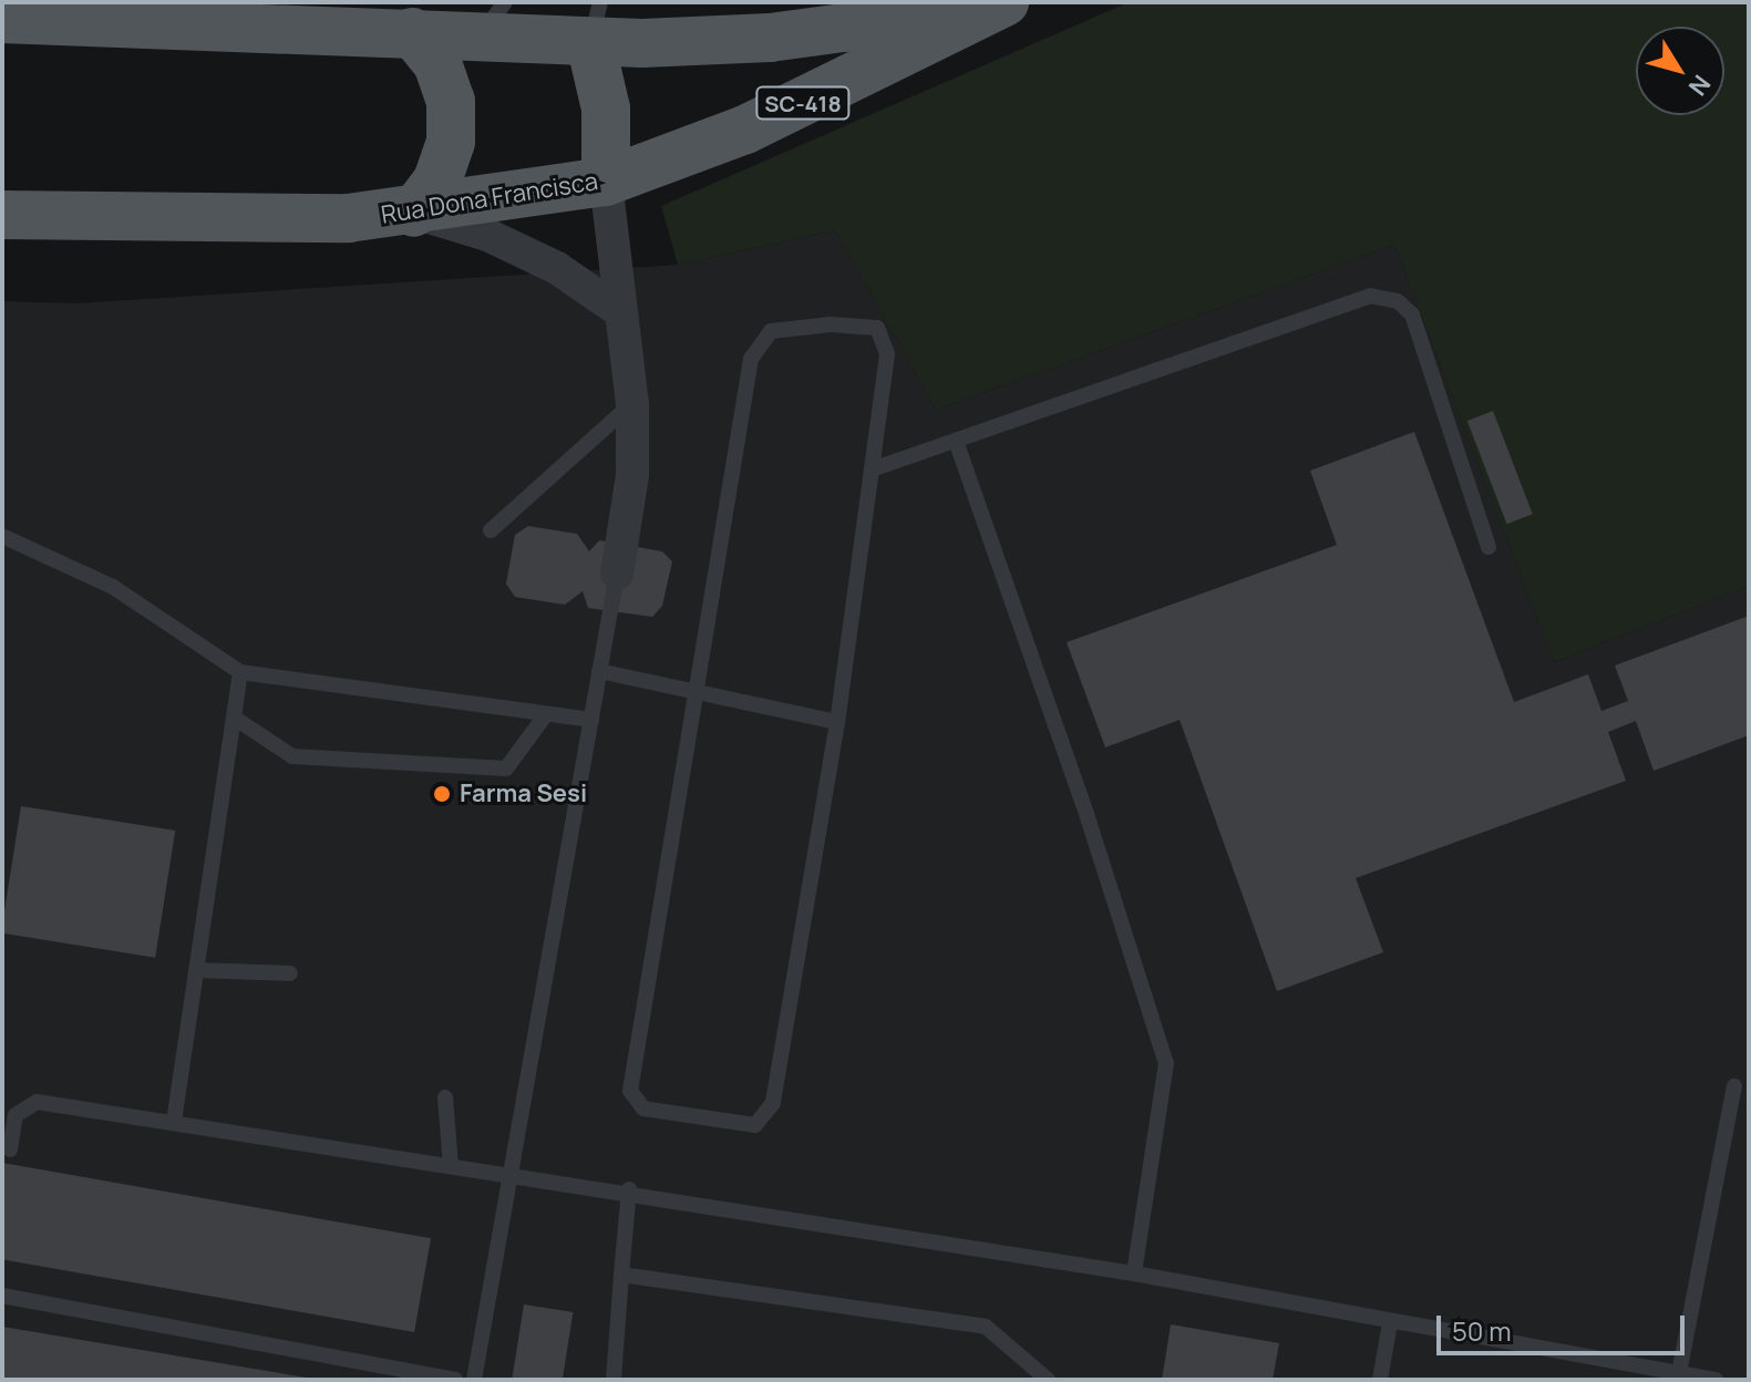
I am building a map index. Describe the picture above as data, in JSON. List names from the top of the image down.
{
  "streets": {
    "main road": ["SC-418", "Rua Dona Francisca"]
  },
  "places": ["Farma Sesi"],
  "scale_bar": "50 m",
  "north": "bottom right"
}
